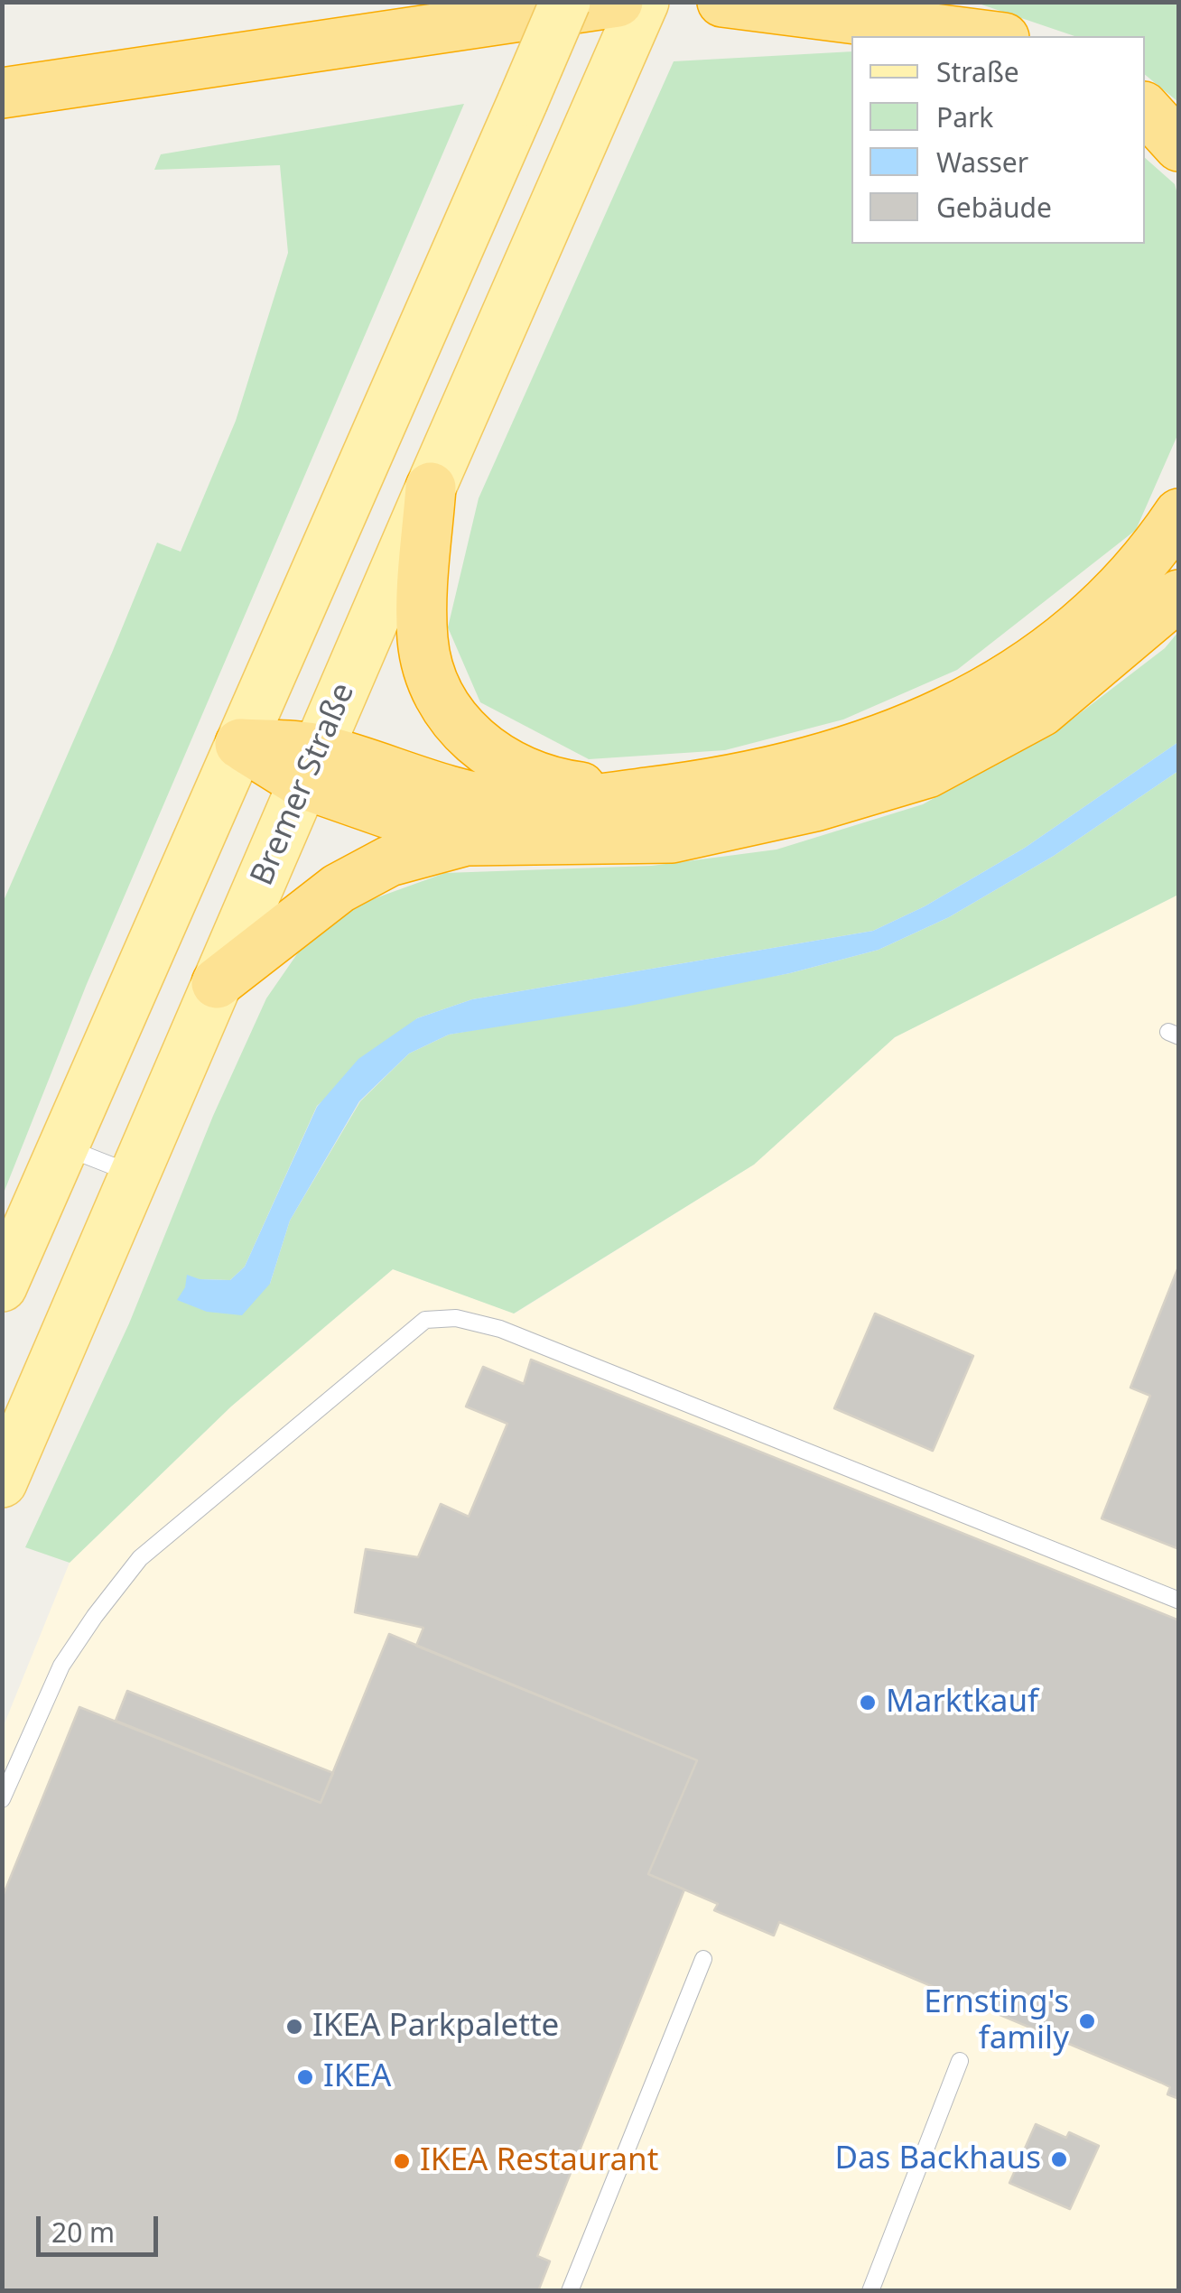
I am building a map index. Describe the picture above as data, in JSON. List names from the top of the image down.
{
  "streets": {
    "main road": ["Bremer Straße"]
  },
  "places": [
    "Marktkauf",
    "Ernsting's family",
    "IKEA Parkpalette",
    "IKEA",
    "Das Backhaus",
    "IKEA Restaurant"
  ],
  "legend": [
    "Straße",
    "Park",
    "Wasser",
    "Gebäude"
  ],
  "scale_bar": "20 m"
}
